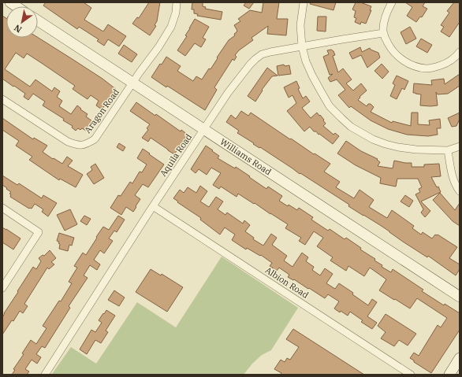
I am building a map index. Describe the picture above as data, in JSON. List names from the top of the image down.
{
  "streets": {
    "street": [
      "Aragon Road",
      "Aquila Road",
      "Williams Road",
      "Albion Road"
    ]
  },
  "crossings": [
    ["Aragon Road", "Williams Road"],
    ["Aquila Road", "Williams Road"],
    ["Aquila Road", "Albion Road"]
  ],
  "north": "bottom left"
}
